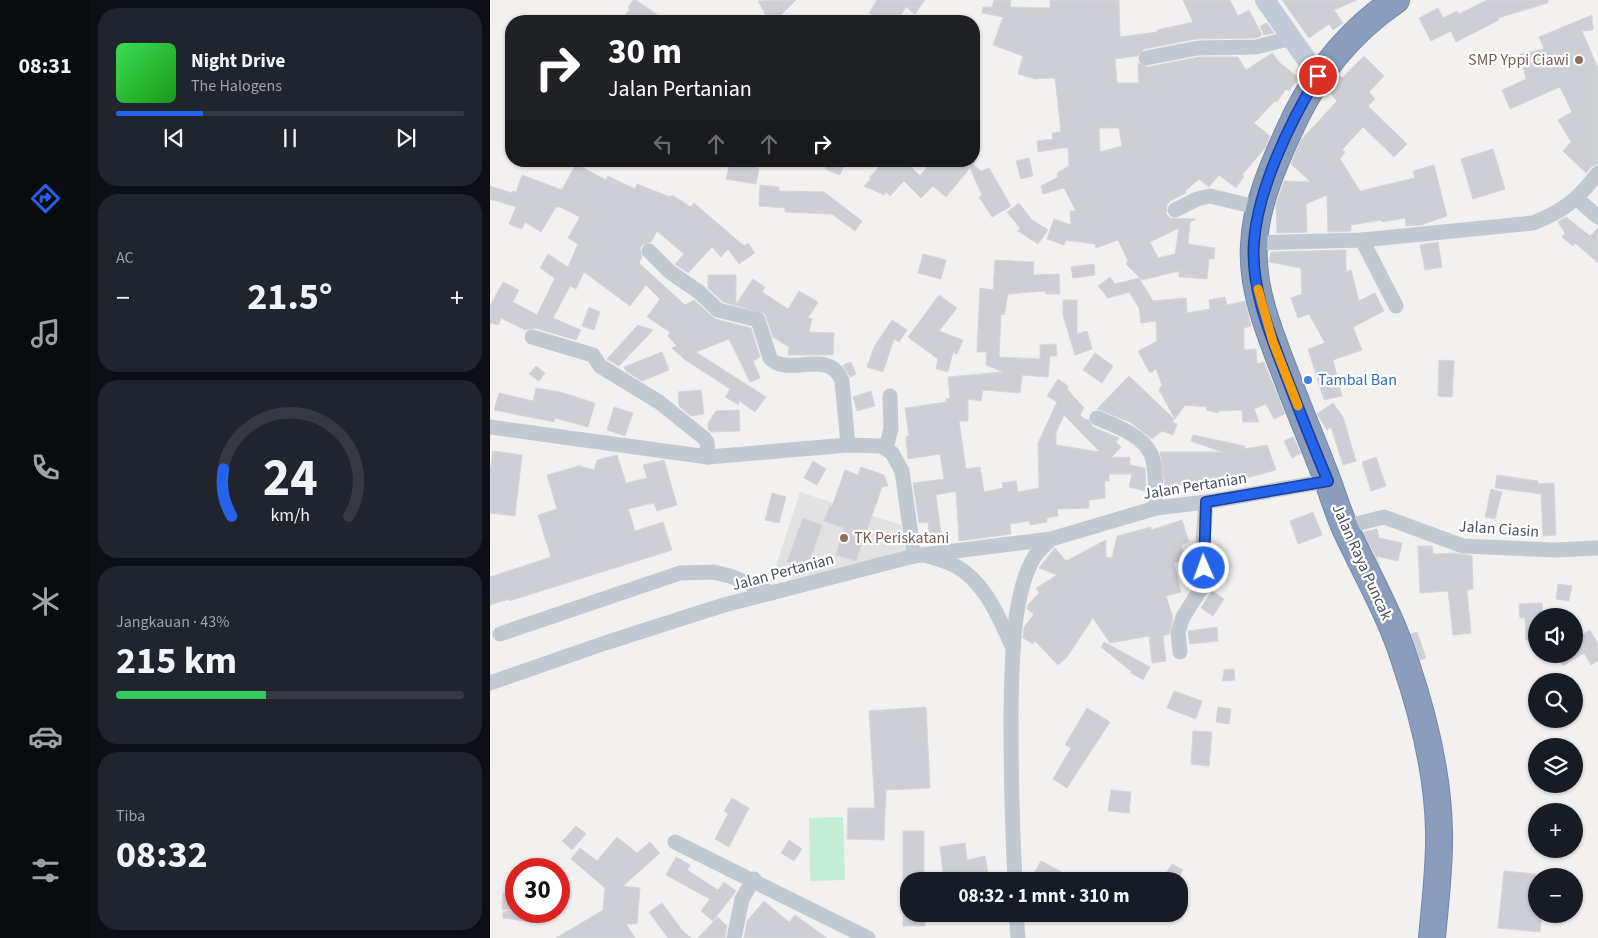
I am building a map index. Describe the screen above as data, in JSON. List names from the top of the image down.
{
  "streets": {
    "highway": ["Jalan Raya Puncak"],
    "street": ["Jalan Pertanian", "Jalan Ciasin"]
  },
  "crossings": [
    ["Jalan Pertanian", "Jalan Raya Puncak"],
    ["Jalan Ciasin", "Jalan Raya Puncak"]
  ],
  "places": ["SMP Yppi Ciawi", "Tambal Ban", "TK Periskatani"],
  "page": {
    "tabs": "08:31",
    "turn": ["30 m", "Jalan Pertanian"],
    "song": ["Night Drive", "The Halogens"],
    "tile": [
      "AC",
      ["Jangkauan · 43%", "215 km"],
      ["Tiba", "08:32"]
    ],
    "heat": ["−", "21.5°", "+"],
    "map_buttons": ["+", "−"],
    "limit": "30",
    "trip": "08:32 · 1 mnt · 310 m",
    "gauge": ["24", "km/h"]
  }
}
